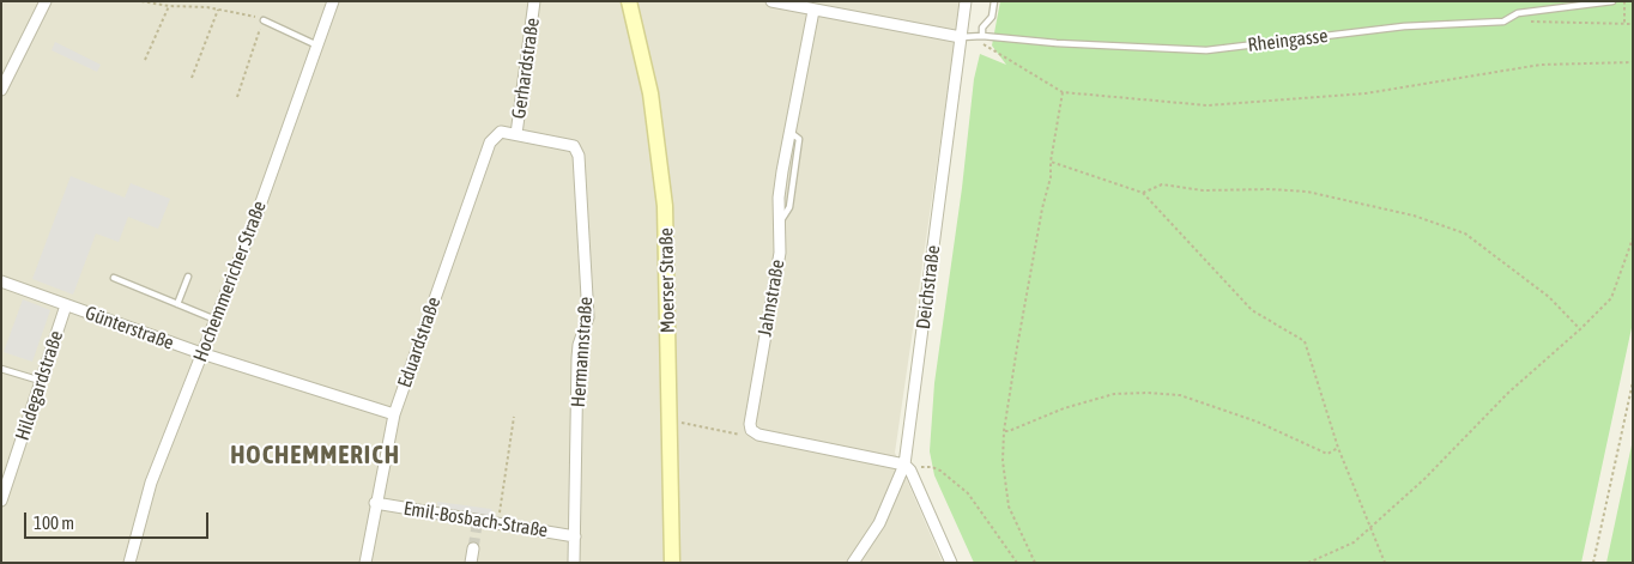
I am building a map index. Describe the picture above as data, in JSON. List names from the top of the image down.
{
  "streets": {
    "main road": ["Moerser Straße"],
    "street": [
      "Gerhardstraße",
      "Hochemmericher Straße",
      "Deichstraße",
      "Jahnstraße",
      "Günterstraße",
      "Eduardstraße",
      "Hermannstraße",
      "Hildegardstraße",
      "Emil-Bosbach-Straße"
    ],
    "lane": ["Rheingasse"]
  },
  "crossings": [
    ["Rheingasse", "Deichstraße"],
    ["Gerhardstraße", "Hermannstraße"],
    ["Hochemmericher Straße", "Günterstraße"],
    ["Günterstraße", "Eduardstraße"],
    ["Günterstraße", "Hildegardstraße"],
    ["Eduardstraße", "Hermannstraße"],
    ["Eduardstraße", "Emil-Bosbach-Straße"],
    ["Hermannstraße", "Emil-Bosbach-Straße"]
  ],
  "districts": ["HOCHEMMERICH"],
  "scale_bar": "100 m"
}
